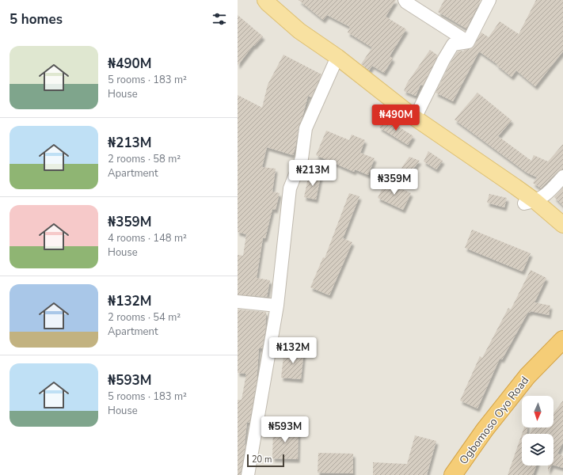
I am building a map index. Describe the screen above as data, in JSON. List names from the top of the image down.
{
  "streets": {
    "highway": ["Ogbomoso Oyo Road"]
  },
  "scale_bar": "20 m",
  "north": "bottom",
  "page": {
    "heading": "5 homes",
    "list": [
      {
        "name": "₦490M",
        "note": "5 rooms · 183 m² · House"
      },
      {
        "name": "₦213M",
        "note": "2 rooms · 58 m² · Apartment"
      },
      {
        "name": "₦359M",
        "note": "4 rooms · 148 m² · House"
      },
      {
        "name": "₦132M",
        "note": "2 rooms · 54 m² · Apartment"
      },
      {
        "name": "₦593M",
        "note": "5 rooms · 183 m² · House"
      }
    ],
    "price": [
      "₦490M",
      "₦213M",
      "₦359M",
      "₦132M",
      "₦593M"
    ],
    "scale": "20 m"
  }
}
